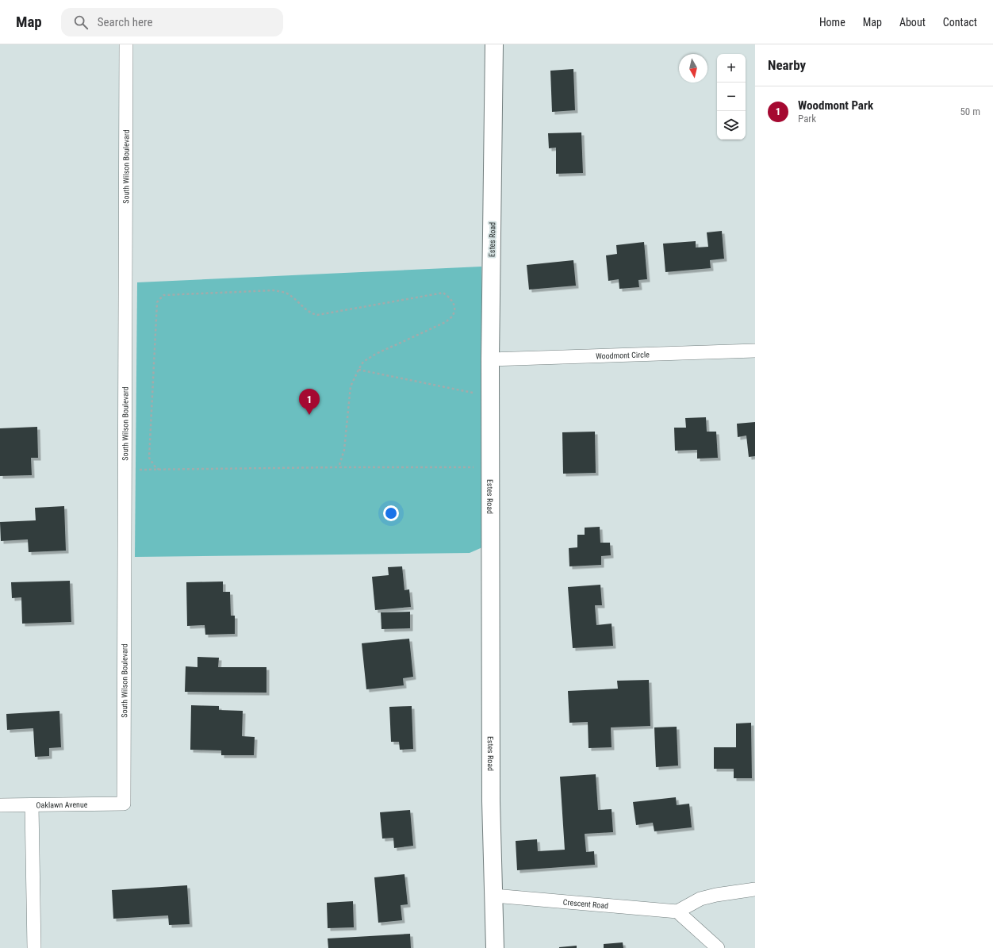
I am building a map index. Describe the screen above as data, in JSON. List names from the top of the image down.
{
  "streets": {
    "street": [
      "South Wilson Boulevard",
      "Estes Road",
      "Woodmont Circle",
      "Oaklawn Avenue",
      "Crescent Road"
    ]
  },
  "crossings": [
    ["South Wilson Boulevard", "Oaklawn Avenue"],
    ["Estes Road", "Woodmont Circle"],
    ["Estes Road", "Crescent Road"]
  ],
  "north": "bottom",
  "page": {
    "header": "Map",
    "search": "Search here",
    "nav": [
      "Home",
      "Map",
      "About",
      "Contact"
    ],
    "heading": "Nearby",
    "map_buttons": ["+", "−"],
    "list": [
      {
        "mark": "1",
        "name": "Woodmont Park",
        "note": "Park",
        "value": "50 m"
      }
    ],
    "pins": "1"
  }
}
